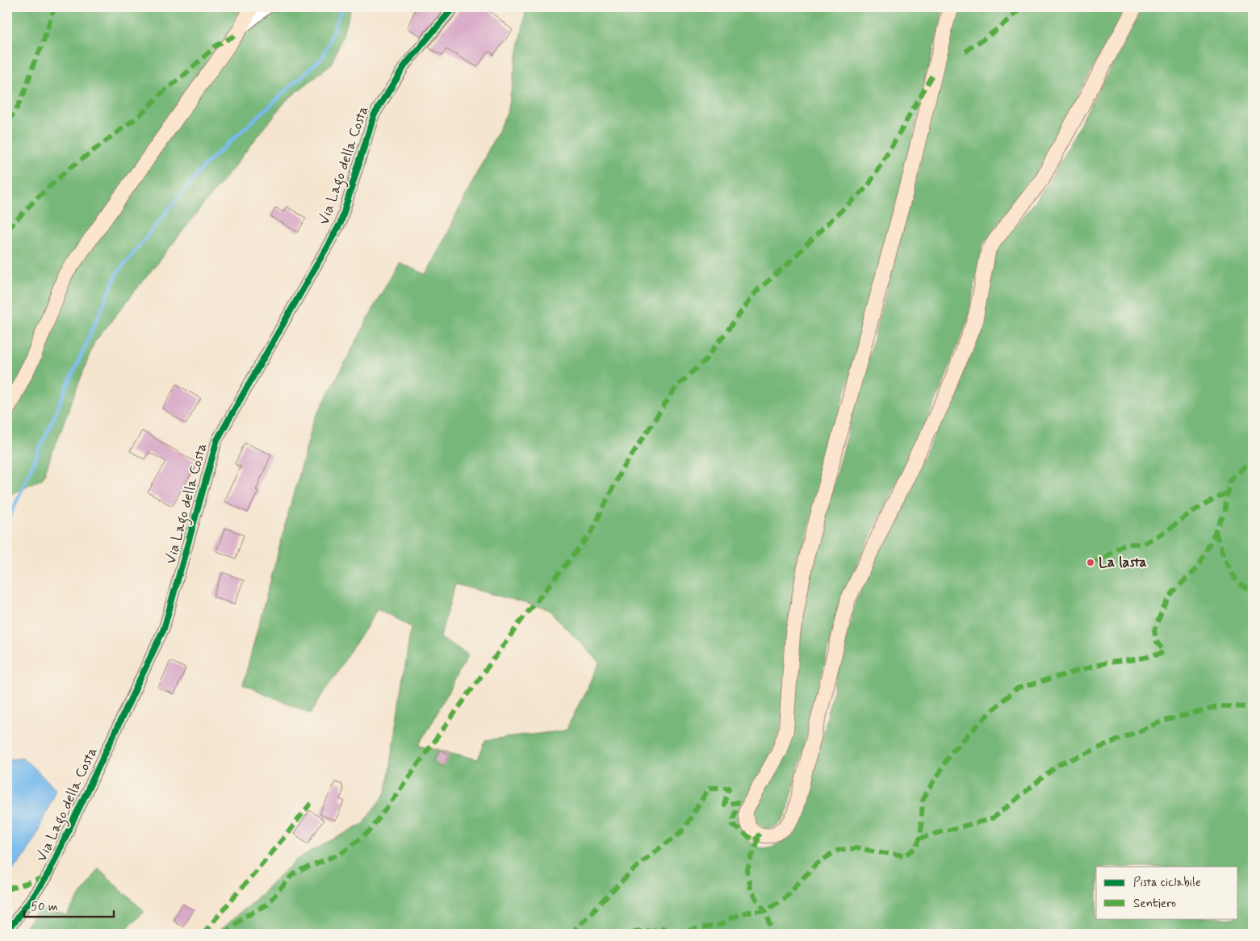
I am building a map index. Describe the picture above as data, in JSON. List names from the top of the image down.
{
  "streets": {
    "street": ["Via Lago della Costa"]
  },
  "places": ["La lasta"],
  "legend": ["Pista ciclabile", "Sentiero"],
  "scale_bar": "50 m"
}
